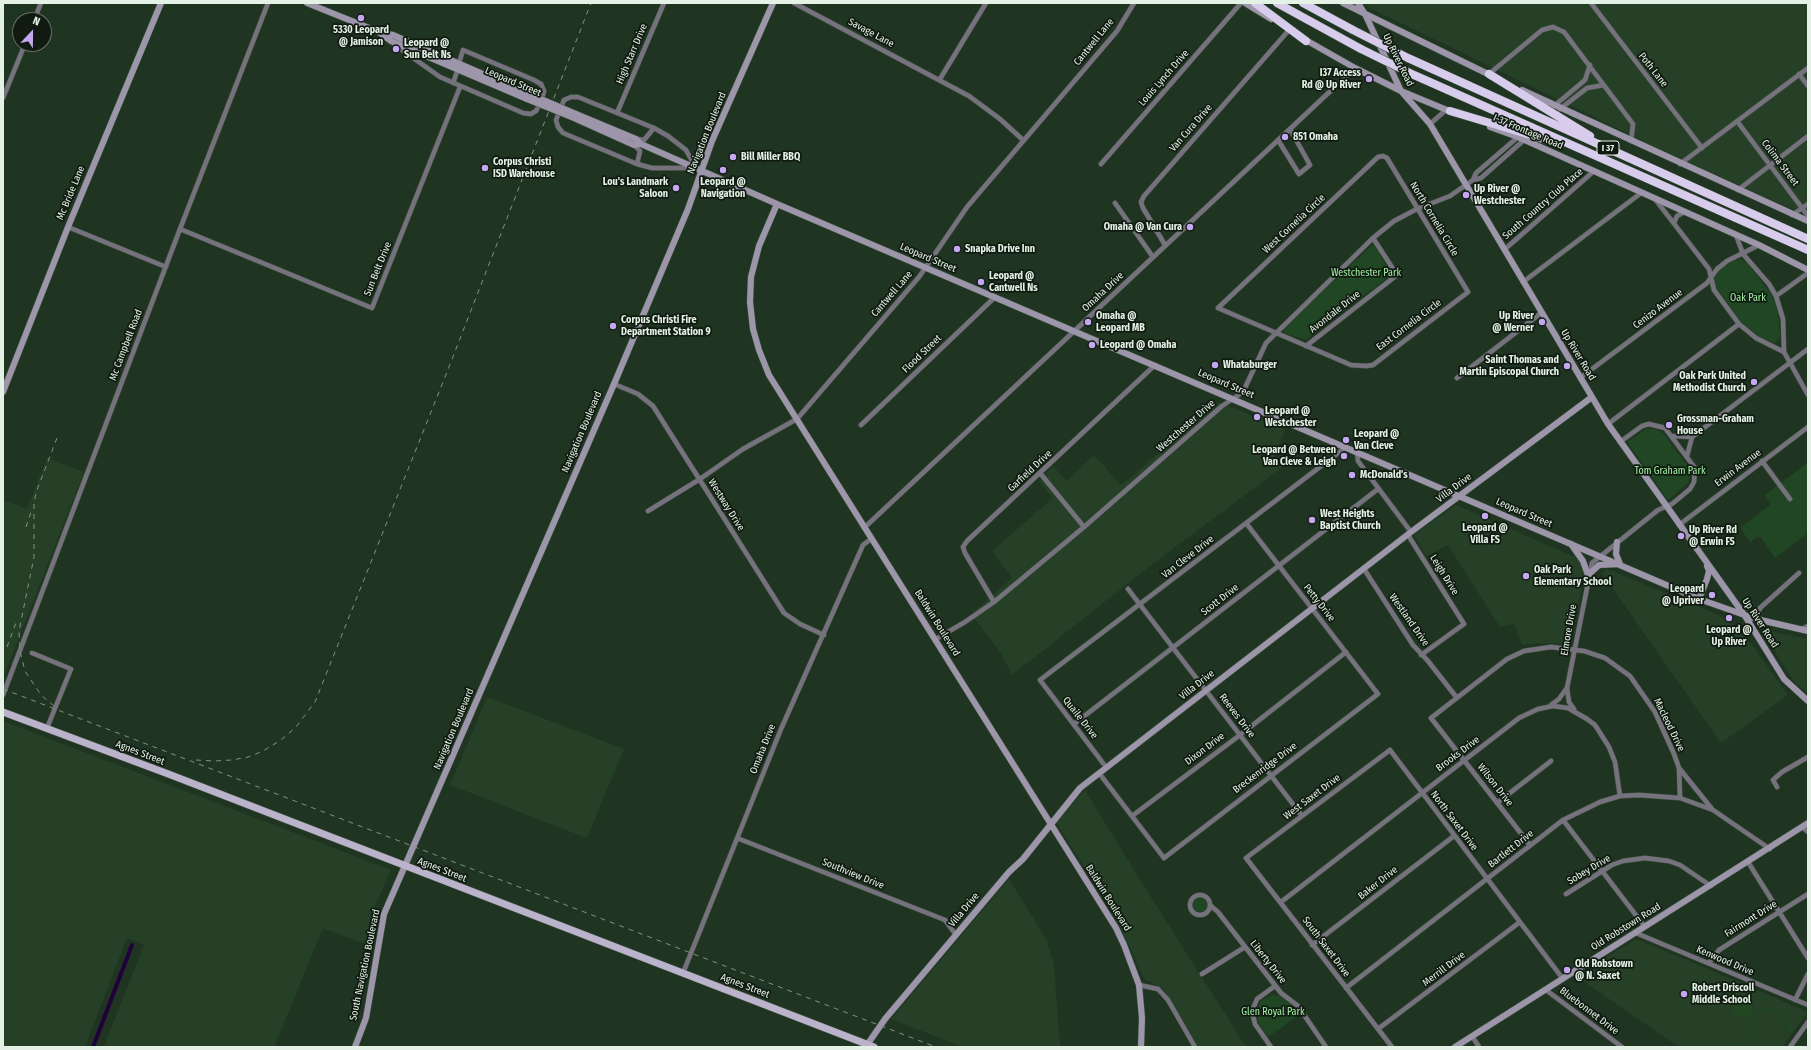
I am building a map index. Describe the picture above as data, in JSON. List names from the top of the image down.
{
  "streets": {
    "highway": ["I 37"],
    "main road": [
      "Up River Road",
      "Leopard Street",
      "I-37 Frontage Road",
      "Navigation Boulevard",
      "Mc Bride Lane",
      "Villa Drive",
      "Baldwin Boulevard",
      "Agnes Street",
      "Old Robstown Road",
      "South Navigation Boulevard"
    ],
    "street": [
      "Savage Lane",
      "Cantwell Lane",
      "High Starr Drive",
      "Poth Lane",
      "Louis Lynch Drive",
      "Van Cura Drive",
      "Colima Street",
      "South Country Club Place",
      "North Cornelia Circle",
      "West Cornelia Circle",
      "Sun Belt Drive",
      "Omaha Drive",
      "Cenizo Avenue",
      "Avondale Drive",
      "East Cornelia Circle",
      "Mc Campbell Road",
      "Flood Street",
      "Westchester Drive",
      "Erwin Avenue",
      "Garfield Drive",
      "Westway Drive",
      "Van Cleve Drive",
      "Leigh Drive",
      "Scott Drive",
      "Petty Drive",
      "Westland Drive",
      "Elmore Drive",
      "Reeves Drive",
      "Quaile Drive",
      "Macleod Drive",
      "Dixon Drive",
      "Brooks Drive",
      "Breckenridge Drive",
      "Wilson Drive",
      "West Saxet Drive",
      "North Saxet Drive",
      "Bartlett Drive",
      "Sobey Drive",
      "Southview Drive",
      "Baker Drive",
      "Fairmont Drive",
      "South Saxet Drive",
      "Kenwood Drive",
      "Liberty Drive",
      "Merrill Drive",
      "Bluebonnet Drive"
    ]
  },
  "crossings": [
    ["Savage Lane", "Cantwell Lane"],
    ["Cantwell Lane", "Leopard Street"],
    ["Cantwell Lane", "Westway Drive"],
    ["Cantwell Lane", "Baldwin Boulevard"],
    ["Up River Road", "Leopard Street"],
    ["Up River Road", "I-37 Frontage Road"],
    ["Up River Road", "South Country Club Place"],
    ["Up River Road", "Cenizo Avenue"],
    ["Up River Road", "Westchester Drive"],
    ["Up River Road", "Erwin Avenue"],
    ["Up River Road", "Villa Drive"],
    ["Up River Road", "Elmore Drive"],
    ["Leopard Street", "Navigation Boulevard"],
    ["Leopard Street", "Omaha Drive"],
    ["Leopard Street", "Flood Street"],
    ["Leopard Street", "Westchester Drive"],
    ["Leopard Street", "Garfield Drive"],
    ["Leopard Street", "Villa Drive"],
    ["Leopard Street", "Van Cleve Drive"],
    ["Leopard Street", "Leigh Drive"],
    ["Leopard Street", "Baldwin Boulevard"],
    ["Leopard Street", "Elmore Drive"],
    ["Van Cura Drive", "I-37 Frontage Road"],
    ["Van Cura Drive", "Omaha Drive"],
    ["I-37 Frontage Road", "South Country Club Place"],
    ["I-37 Frontage Road", "Omaha Drive"],
    ["I-37 Frontage Road", "Cenizo Avenue"],
    ["Navigation Boulevard", "Westway Drive"],
    ["Navigation Boulevard", "Agnes Street"],
    ["Navigation Boulevard", "South Navigation Boulevard"],
    ["North Cornelia Circle", "West Cornelia Circle"],
    ["North Cornelia Circle", "East Cornelia Circle"],
    ["North Cornelia Circle", "Westchester Drive"],
    ["West Cornelia Circle", "Westchester Drive"],
    ["Sun Belt Drive", "Mc Campbell Road"],
    ["Omaha Drive", "Westway Drive"],
    ["Omaha Drive", "Baldwin Boulevard"],
    ["Omaha Drive", "Agnes Street"],
    ["Omaha Drive", "Southview Drive"],
    ["Avondale Drive", "East Cornelia Circle"],
    ["Avondale Drive", "Westchester Drive"],
    ["Westchester Drive", "Garfield Drive"],
    ["Westchester Drive", "Baldwin Boulevard"],
    ["Villa Drive", "Leigh Drive"],
    ["Villa Drive", "Petty Drive"],
    ["Villa Drive", "Westland Drive"],
    ["Villa Drive", "Baldwin Boulevard"],
    ["Villa Drive", "Reeves Drive"],
    ["Villa Drive", "Quaile Drive"],
    ["Villa Drive", "Agnes Street"],
    ["Villa Drive", "Southview Drive"],
    ["Van Cleve Drive", "Petty Drive"],
    ["Van Cleve Drive", "Reeves Drive"],
    ["Van Cleve Drive", "Quaile Drive"],
    ["Leigh Drive", "Scott Drive"],
    ["Leigh Drive", "Westland Drive"],
    ["Scott Drive", "Petty Drive"],
    ["Scott Drive", "Reeves Drive"],
    ["Scott Drive", "Quaile Drive"],
    ["Petty Drive", "Dixon Drive"],
    ["Petty Drive", "Breckenridge Drive"],
    ["Westland Drive", "Macleod Drive"],
    ["Elmore Drive", "Macleod Drive"],
    ["Elmore Drive", "Brooks Drive"],
    ["Reeves Drive", "Dixon Drive"],
    ["Reeves Drive", "Breckenridge Drive"],
    ["Reeves Drive", "West Saxet Drive"],
    ["Macleod Drive", "Wilson Drive"],
    ["Macleod Drive", "Bartlett Drive"],
    ["Dixon Drive", "Breckenridge Drive"],
    ["Agnes Street", "South Navigation Boulevard"],
    ["Brooks Drive", "Wilson Drive"],
    ["Brooks Drive", "North Saxet Drive"],
    ["Brooks Drive", "Bartlett Drive"],
    ["Brooks Drive", "South Saxet Drive"],
    ["Wilson Drive", "Bartlett Drive"],
    ["West Saxet Drive", "North Saxet Drive"],
    ["West Saxet Drive", "South Saxet Drive"],
    ["North Saxet Drive", "Bartlett Drive"],
    ["North Saxet Drive", "Baker Drive"],
    ["North Saxet Drive", "Old Robstown Road"],
    ["North Saxet Drive", "Merrill Drive"],
    ["Bartlett Drive", "Old Robstown Road"],
    ["Bartlett Drive", "South Saxet Drive"],
    ["Sobey Drive", "Old Robstown Road"],
    ["Baker Drive", "South Saxet Drive"],
    ["Fairmont Drive", "Kenwood Drive"],
    ["Old Robstown Road", "Kenwood Drive"],
    ["Old Robstown Road", "Bluebonnet Drive"],
    ["South Saxet Drive", "Merrill Drive"]
  ],
  "parks": [
    "Westchester Park",
    "Oak Park",
    "Tom Graham Park",
    "Glen Royal Park"
  ],
  "places": [
    "5330 Leopard @ Jamison",
    "Leopard @ Sun Belt Ns",
    "I37 Access Rd @ Up River",
    "851 Omaha",
    "Bill Miller BBQ",
    "Corpus Christi ISD Warehouse",
    "Leopard @ Navigation",
    "Lou's Landmark Saloon",
    "Up River @ Westchester",
    "Omaha @ Van Cura",
    "Snapka Drive Inn",
    "Leopard @ Cantwell Ns",
    "Omaha @ Leopard MB",
    "Up River @ Werner",
    "Corpus Christi Fire Department Station 9",
    "Leopard @ Omaha",
    "Whataburger",
    "Saint Thomas and Martin Episcopal Church",
    "Oak Park United Methodist Church",
    "Leopard @ Westchester",
    "Grossman-Graham House",
    "Leopard @ Van Cleve",
    "Leopard @ Between Van Cleve & Leigh",
    "McDonald's",
    "Leopard @ Villa FS",
    "West Heights Baptist Church",
    "Up River Rd @ Erwin FS",
    "Oak Park Elementary School",
    "Leopard @ Upriver",
    "Leopard @ Up River",
    "Old Robstown @ N. Saxet",
    "Robert Driscoll Middle School"
  ],
  "north": "top"
}
